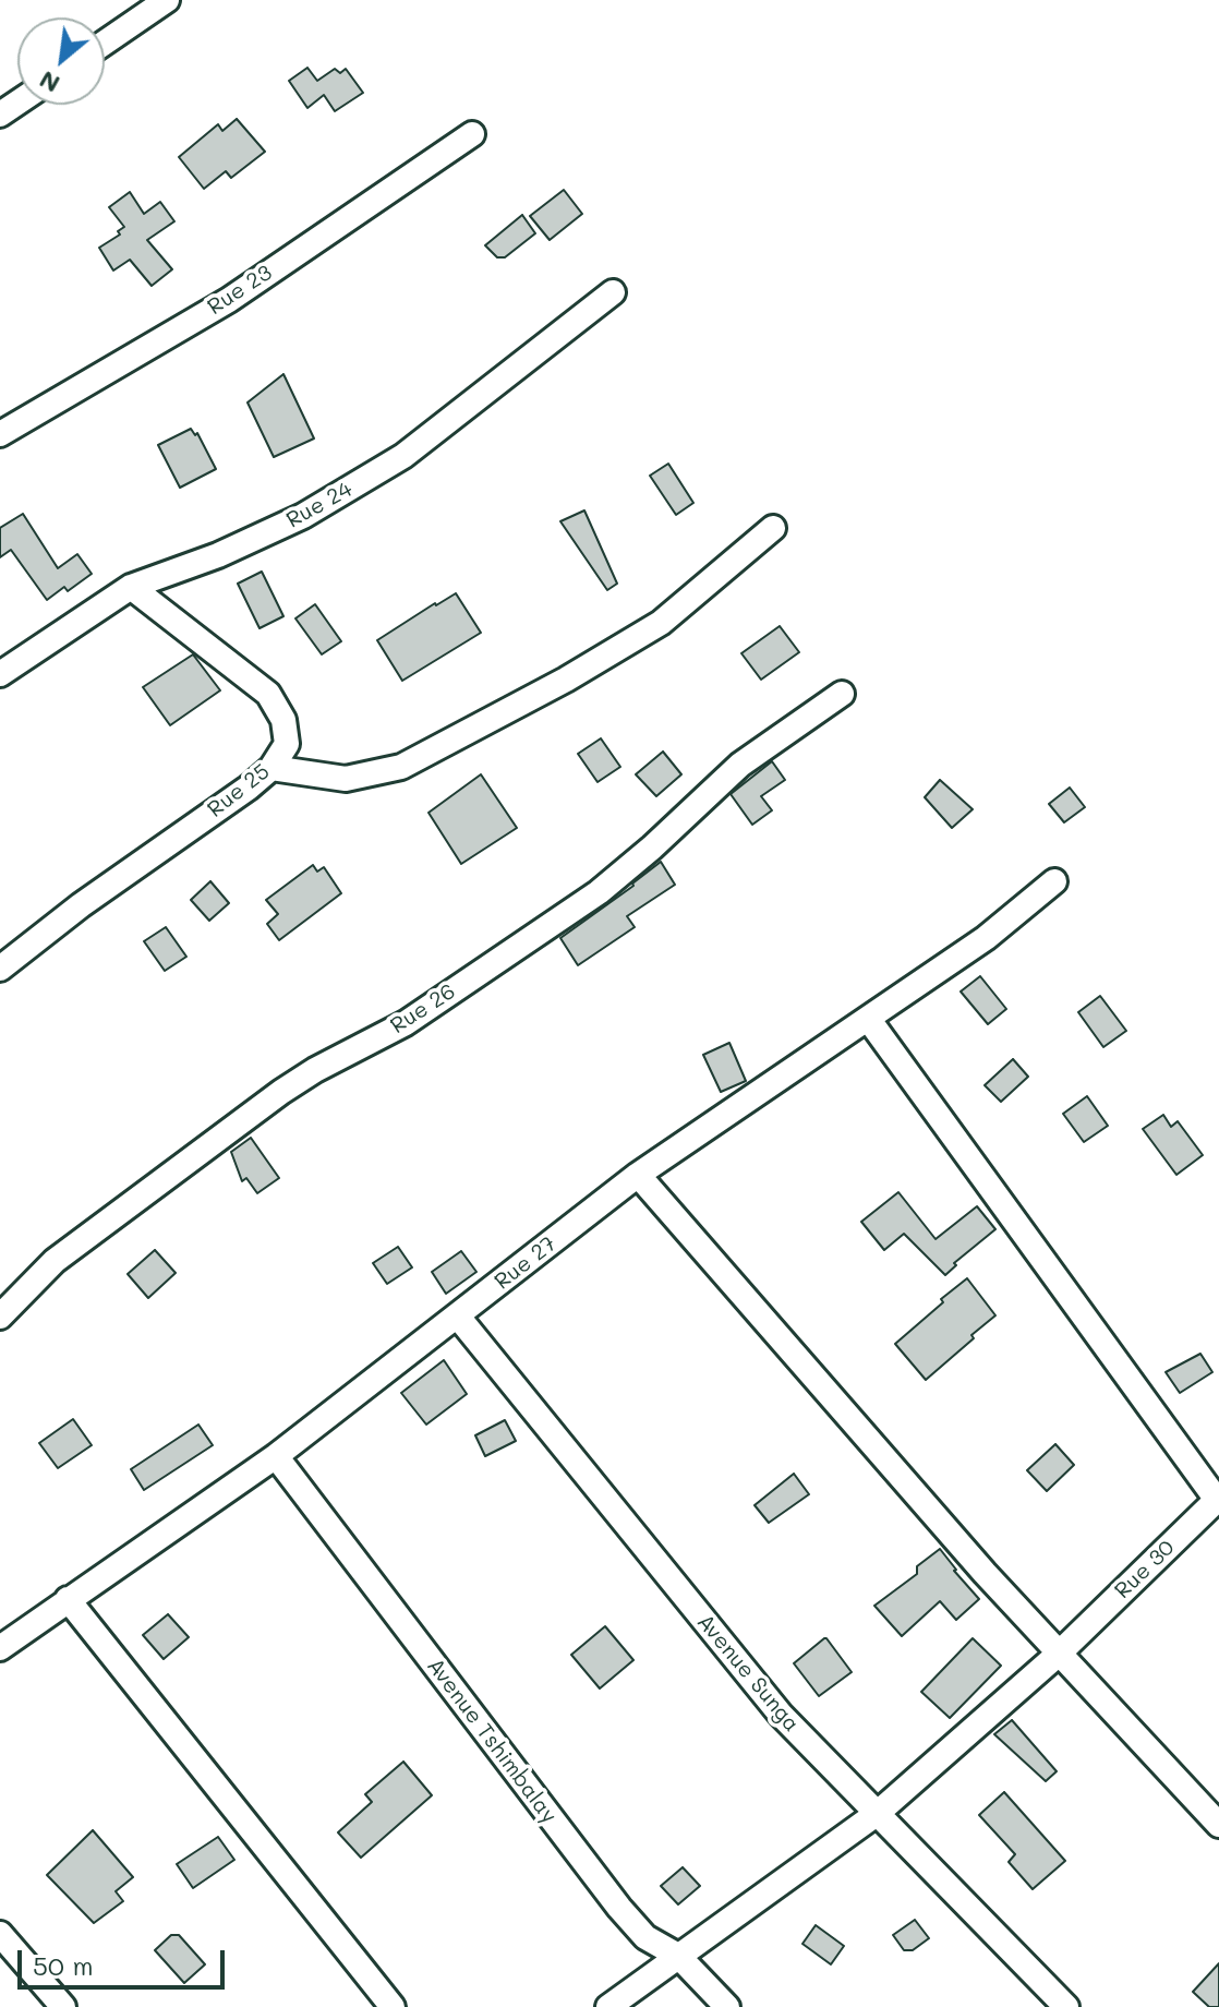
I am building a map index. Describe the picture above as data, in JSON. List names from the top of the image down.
{
  "streets": {
    "street": [
      "Rue 23",
      "Rue 24",
      "Rue 25",
      "Rue 26",
      "Rue 27",
      "Rue 30",
      "Avenue Sunga",
      "Avenue Tshimbalay"
    ]
  },
  "crossings": [
    ["Rue 24", "Rue 25"],
    ["Rue 27", "Rue 30"],
    ["Rue 27", "Avenue Sunga"],
    ["Rue 27", "Avenue Tshimbalay"],
    ["Rue 30", "Avenue Sunga"],
    ["Rue 30", "Avenue Tshimbalay"]
  ],
  "scale_bar": "50 m",
  "north": "bottom left"
}
